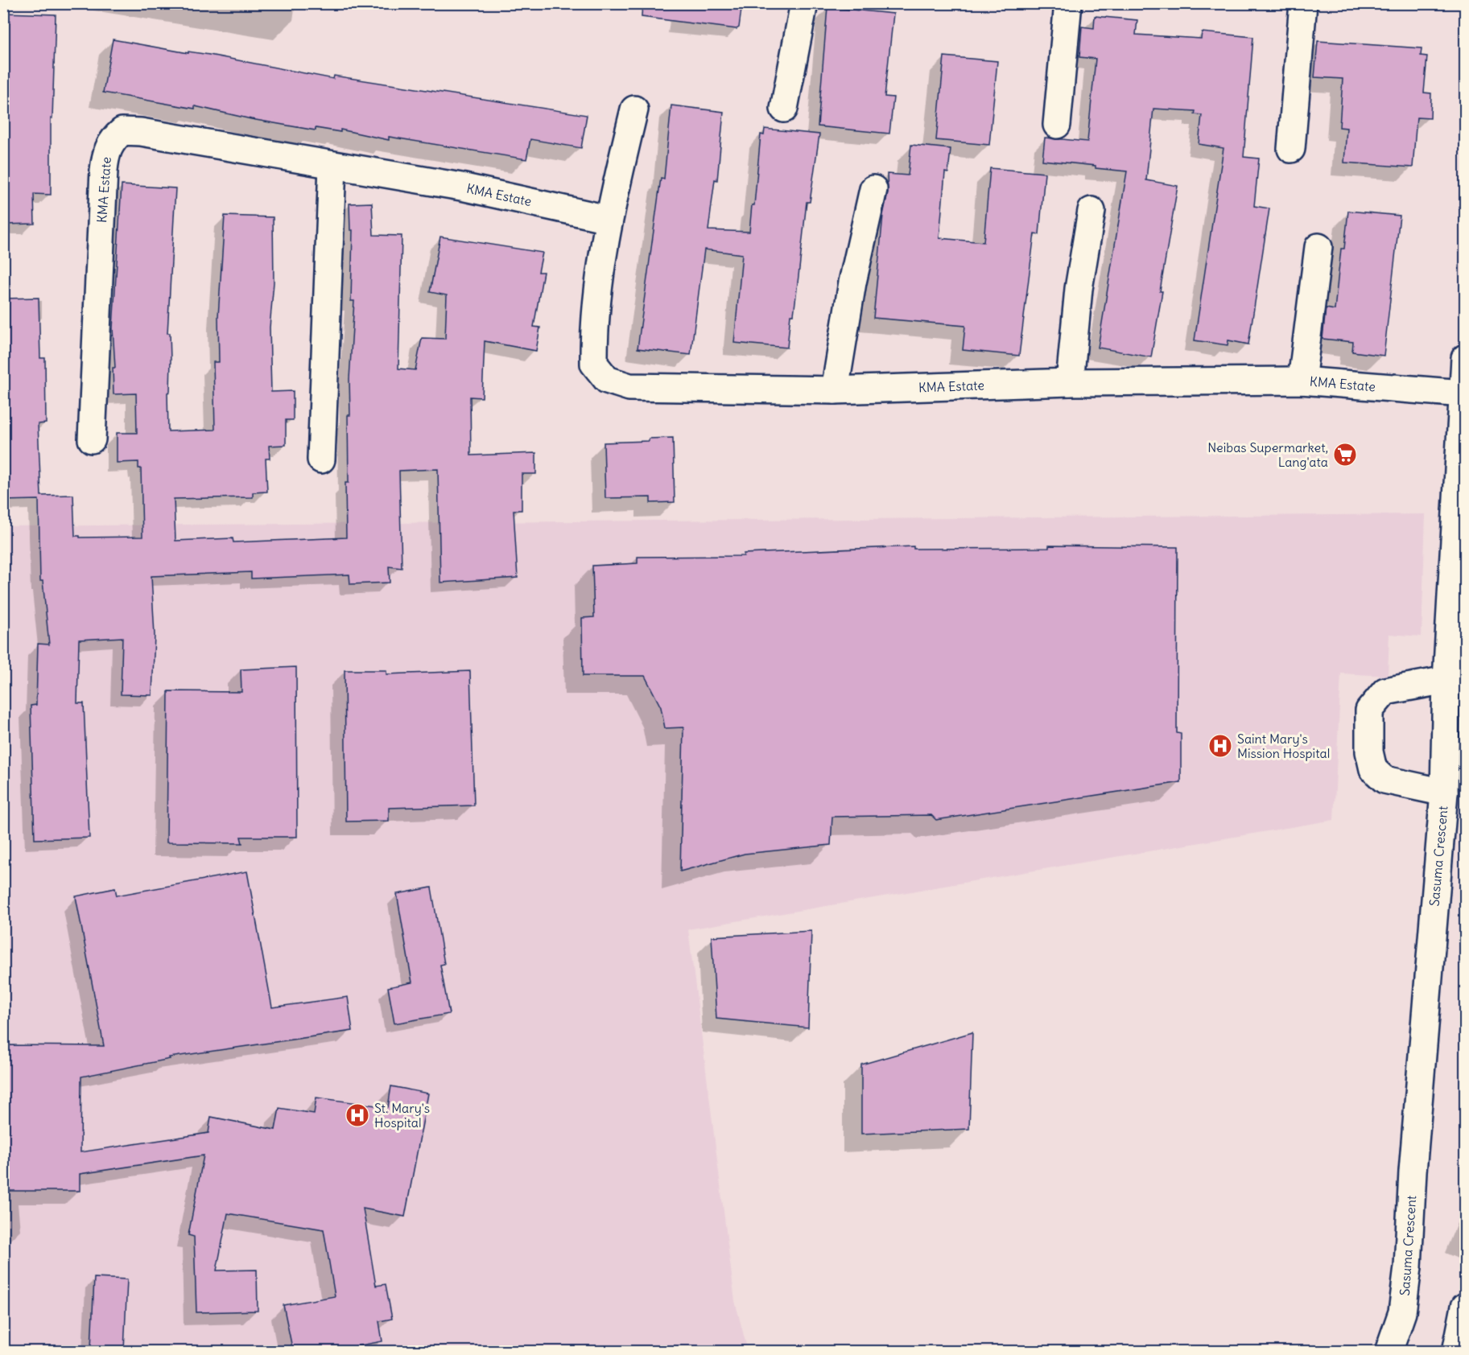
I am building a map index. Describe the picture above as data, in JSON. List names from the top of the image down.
{
  "streets": {
    "street": ["KMA Estate", "Sasuma Crescent"]
  },
  "crossings": [
    ["KMA Estate", "Sasuma Crescent"]
  ],
  "places": {
    "supermarket": ["Neibas Supermarket, Lang'ata"],
    "hospital": ["Saint Mary's Mission Hospital", "St. Mary's Hospital"]
  }
}
